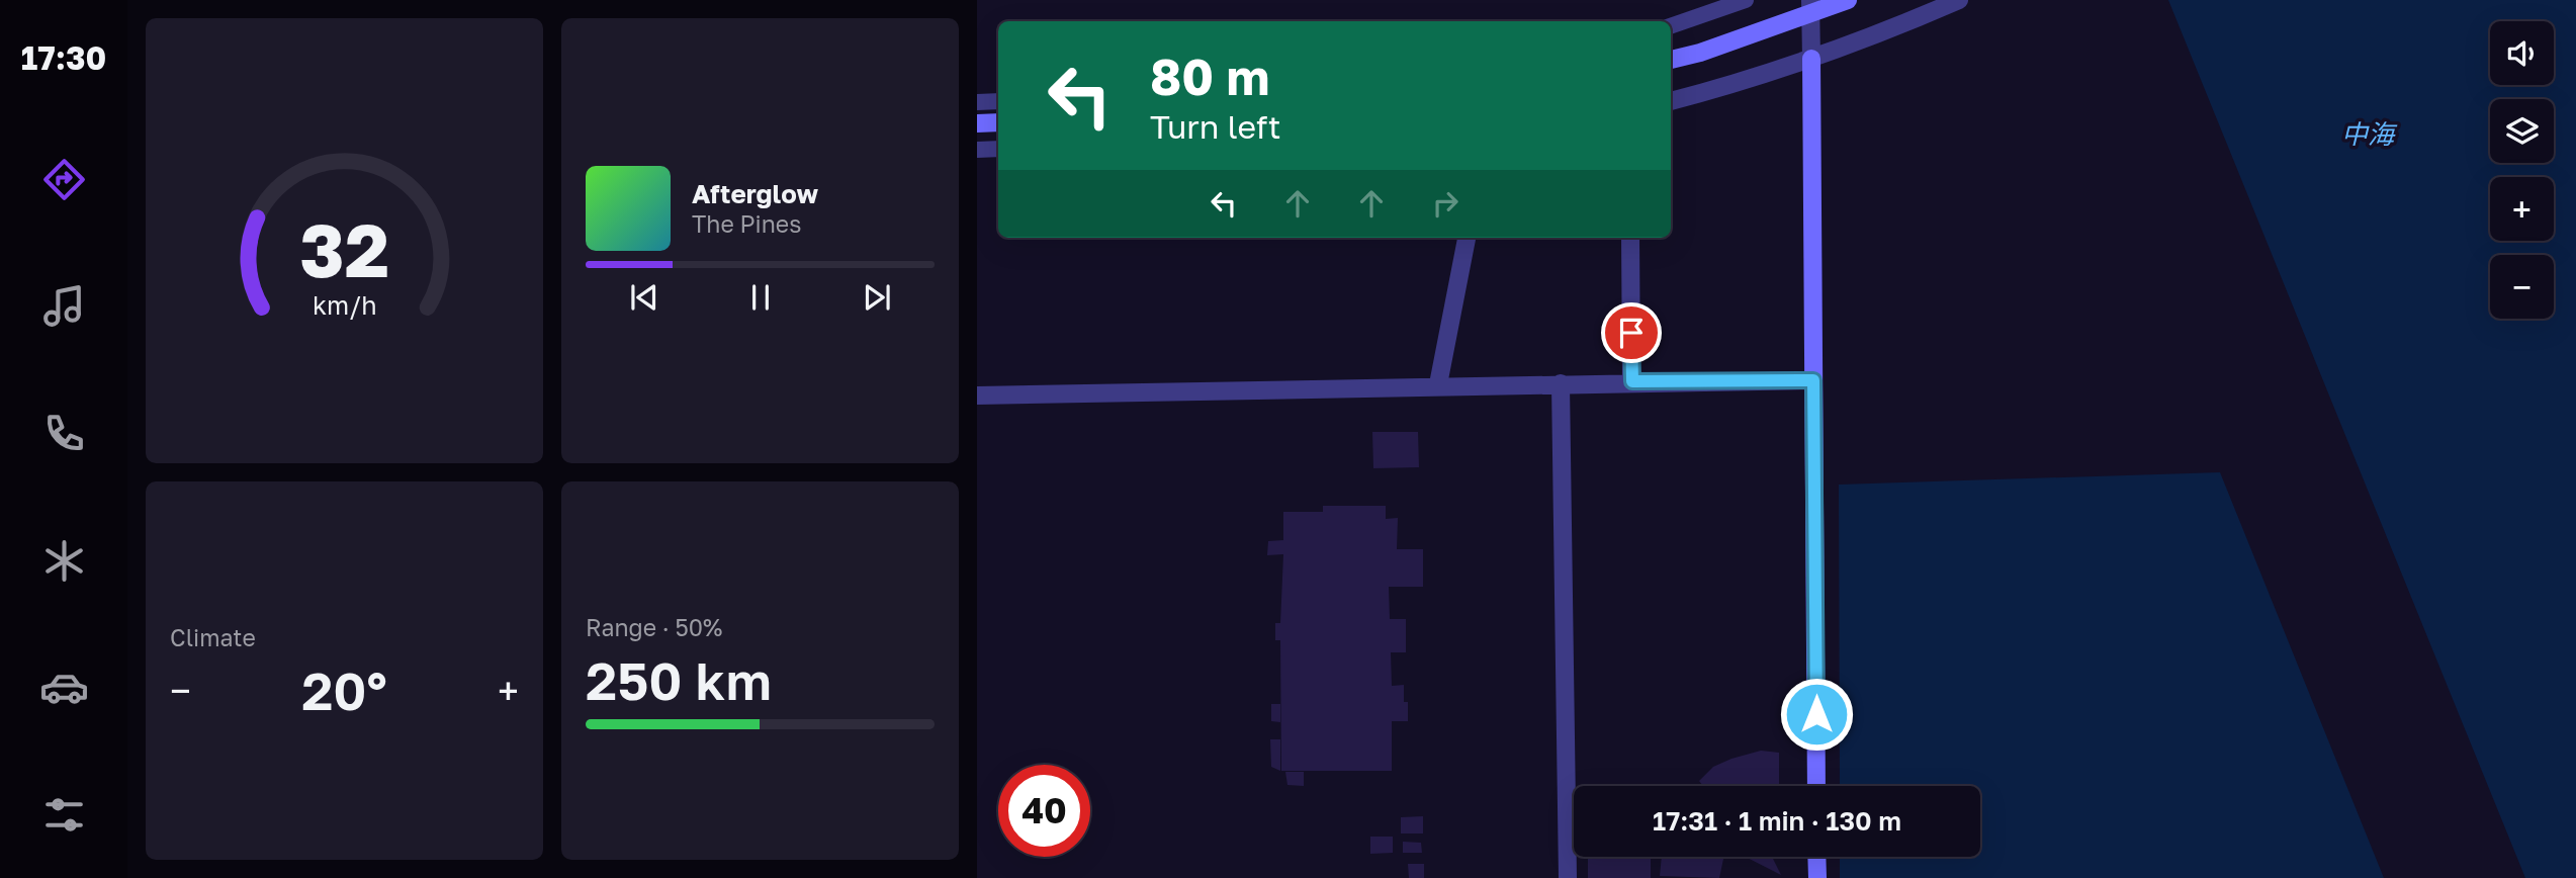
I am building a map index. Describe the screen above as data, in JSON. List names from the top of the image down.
{
  "water": ["中海"],
  "page": {
    "tabs": "17:30",
    "map_buttons": ["+", "−"],
    "turn": ["80 m", "Turn left"],
    "song": ["Afterglow", "The Pines"],
    "tile": [
      "Climate",
      ["Range · 50%", "250 km"]
    ],
    "heat": ["−", "20°", "+"],
    "limit": "40",
    "trip": "17:31 · 1 min · 130 m",
    "gauge": ["32", "km/h"]
  }
}
